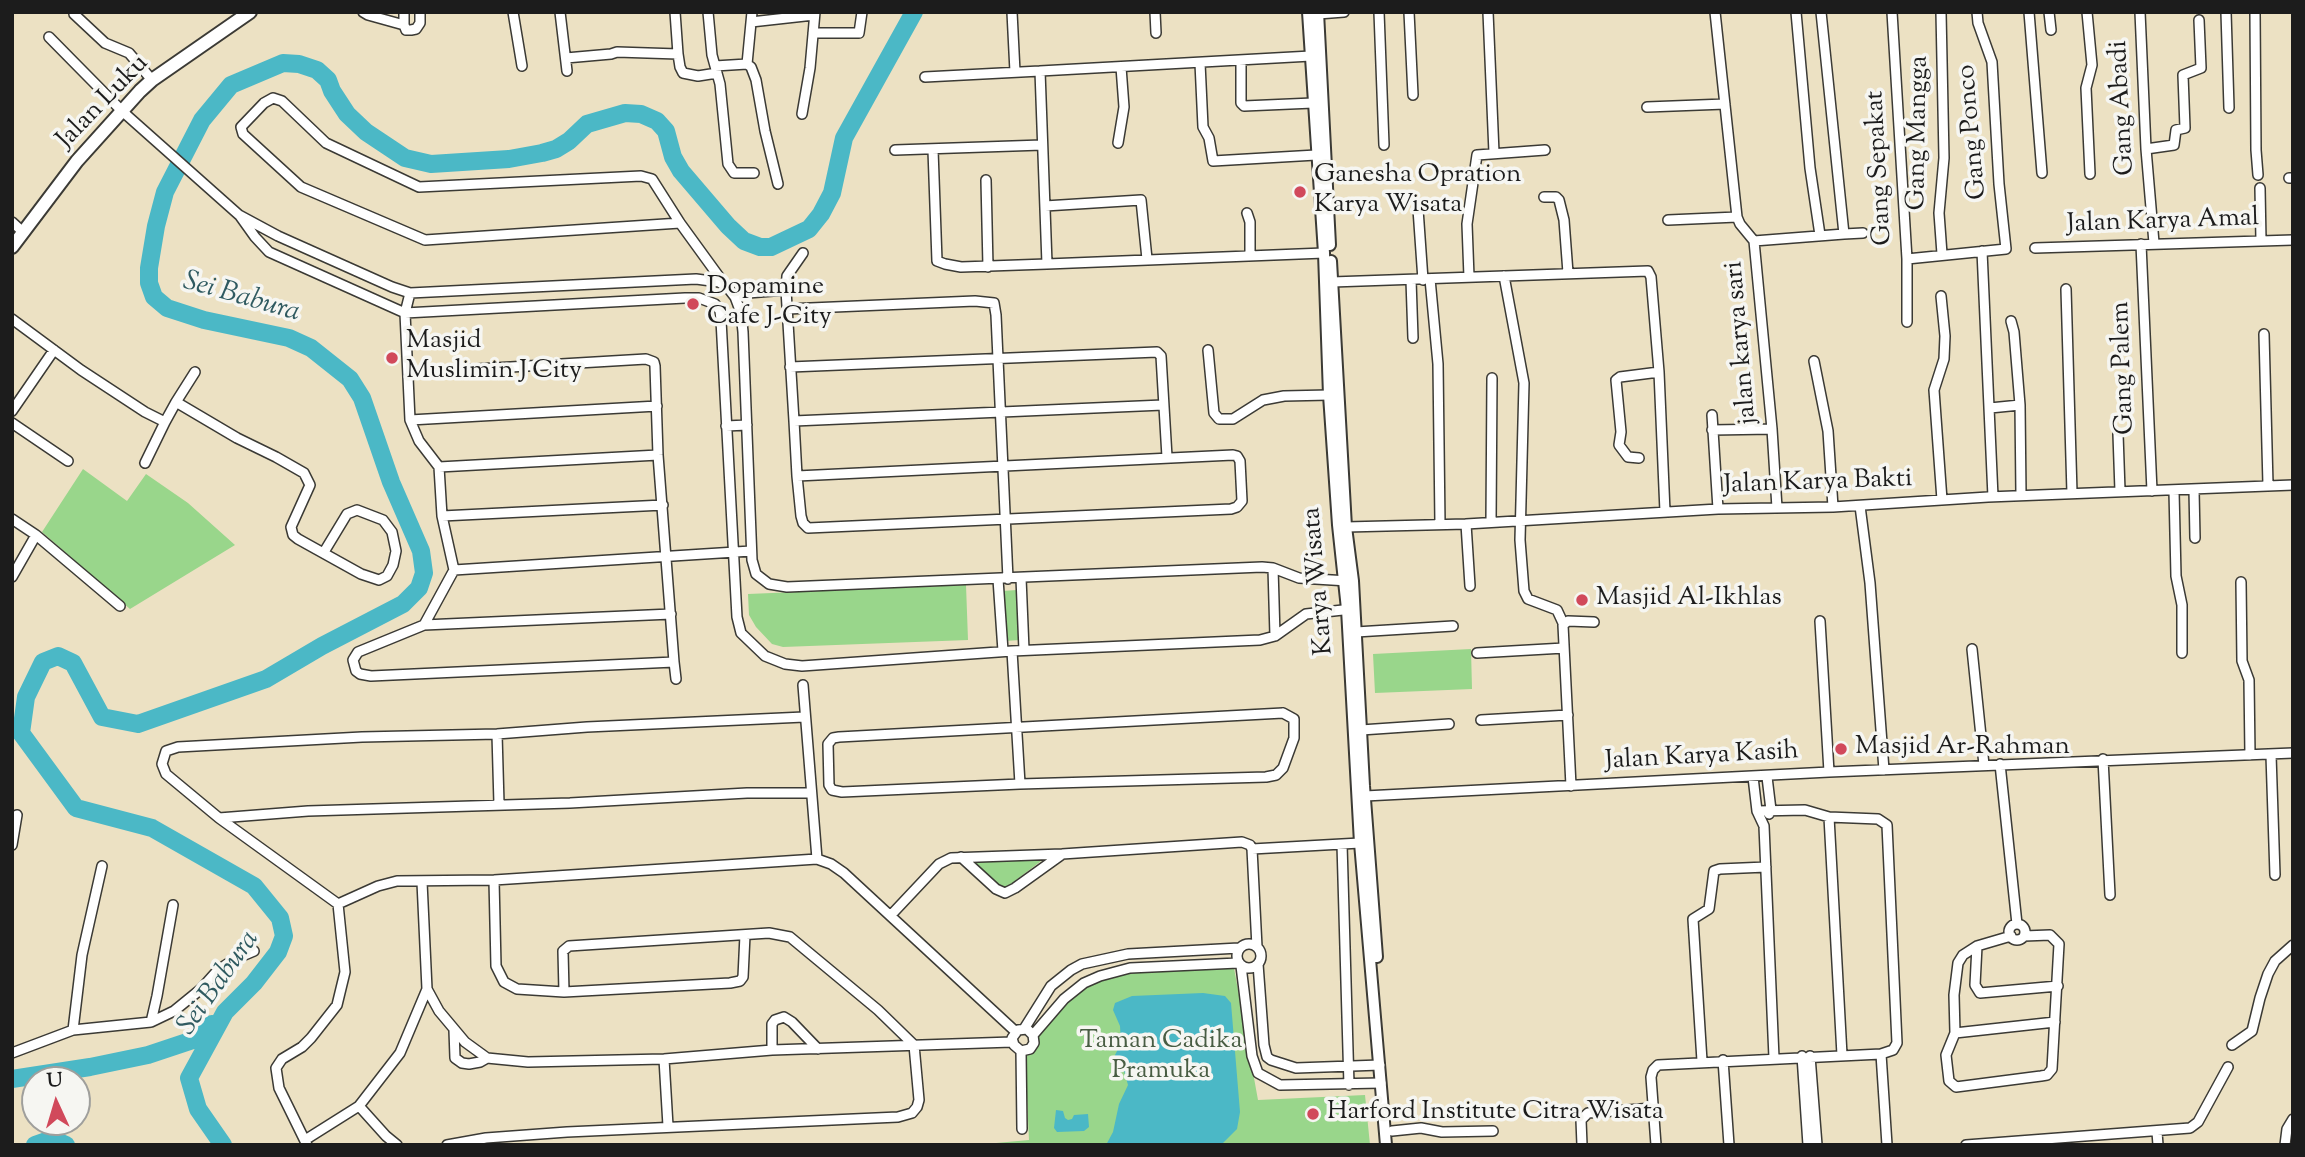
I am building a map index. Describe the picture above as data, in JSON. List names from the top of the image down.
{
  "streets": {
    "main road": ["Jalan Luku"],
    "street": [
      "Gang Abadi",
      "Gang Ponco",
      "Gang Mangga",
      "Gang Sepakat",
      "Jalan Karya Amal",
      "jalan karya sari",
      "Gang Palem",
      "Jalan Karya Bakti",
      "Karya Wisata",
      "Jalan Karya Kasih"
    ]
  },
  "crossings": [
    ["Gang Abadi", "Jalan Karya Amal"],
    ["Jalan Karya Amal", "Gang Palem"],
    ["jalan karya sari", "Jalan Karya Bakti"],
    ["Gang Palem", "Jalan Karya Bakti"],
    ["Jalan Karya Bakti", "Karya Wisata"]
  ],
  "water": ["Sei Babura"],
  "parks": ["Taman Cadika Pramuka"],
  "places": [
    "Ganesha Opration Karya Wisata",
    "Dopamine Cafe J-City",
    "Masjid Muslimin J City",
    "Masjid Al-Ikhlas",
    "Masjid Ar-Rahman",
    "Harford Institute Citra Wisata"
  ],
  "north": "top"
}
